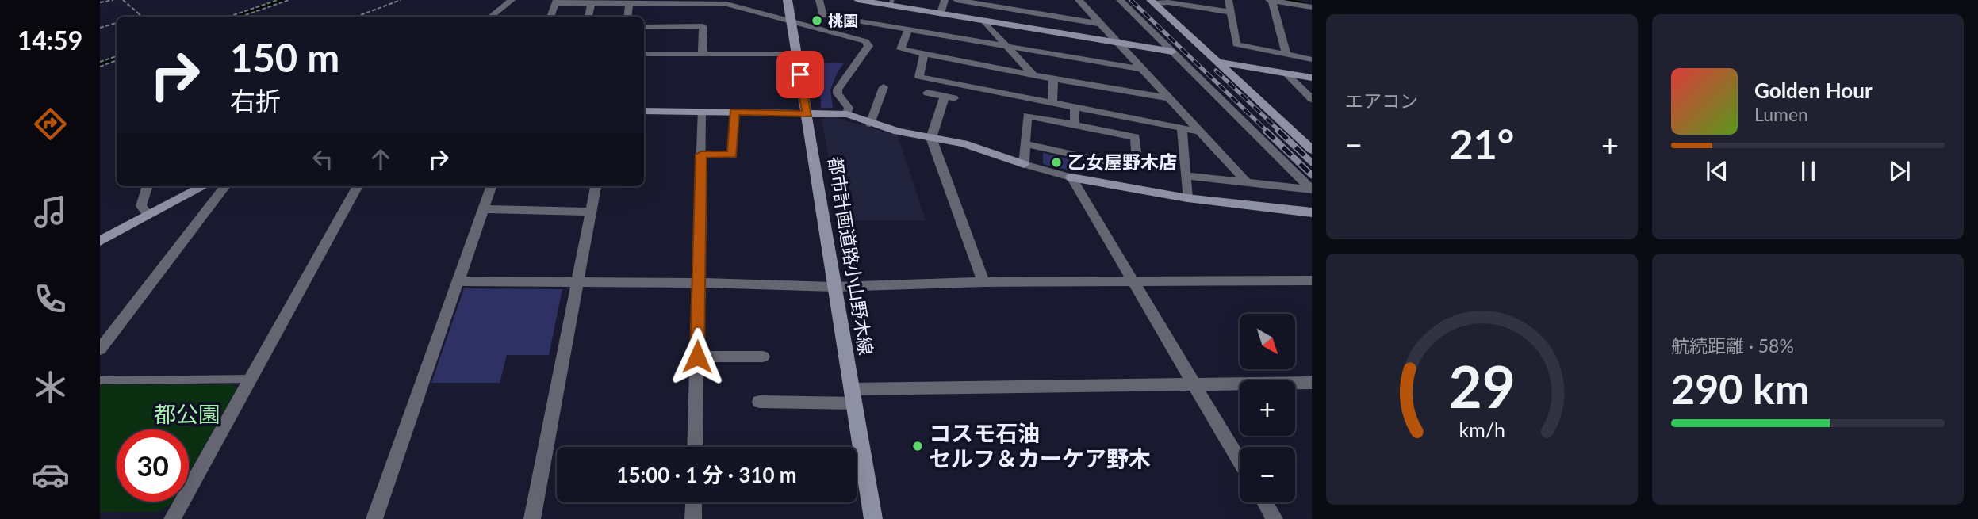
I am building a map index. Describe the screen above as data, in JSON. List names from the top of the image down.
{
  "streets": {
    "street": ["都市計画道路小山野木線"]
  },
  "parks": ["都公園"],
  "places": ["桃園", "乙女屋野木店", "コスモ石油 セルフ＆カーケア野木"],
  "north": "bottom right",
  "page": {
    "tabs": "14:59",
    "tile": [
      "エアコン",
      ["航続距離 · 58%", "290 km"]
    ],
    "turn": ["150 m", "右折"],
    "song": ["Golden Hour", "Lumen"],
    "heat": ["−", "21°", "+"],
    "map_buttons": ["+", "−"],
    "limit": "30",
    "trip": "15:00 · 1 分 · 310 m",
    "gauge": ["29", "km/h"]
  }
}
